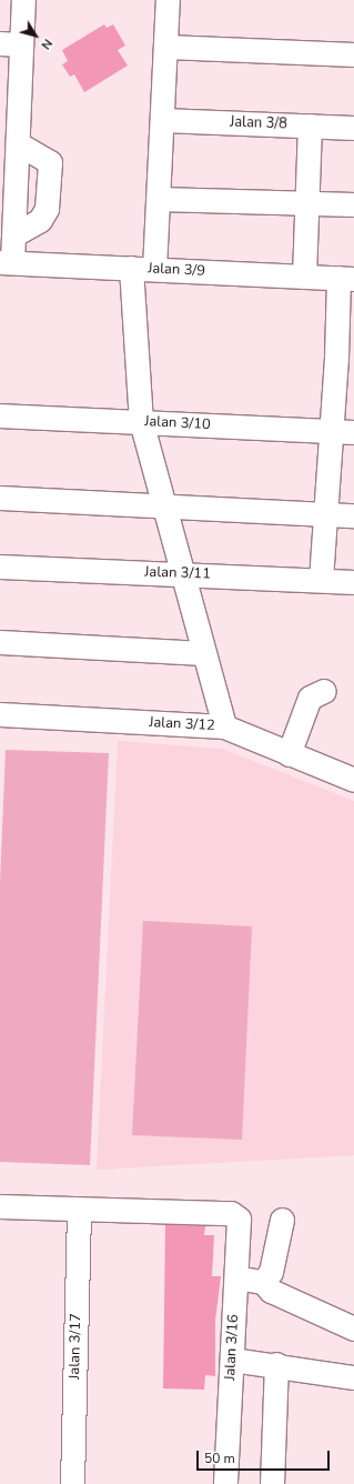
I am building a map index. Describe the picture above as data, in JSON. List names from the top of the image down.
{
  "streets": {
    "street": [
      "Jalan 3/8",
      "Jalan 3/9",
      "Jalan 3/10",
      "Jalan 3/11",
      "Jalan 3/12",
      "Jalan 3/17",
      "Jalan 3/16"
    ]
  },
  "crossings": [
    ["Jalan 3/17", "Jalan 3/16"]
  ],
  "scale_bar": "50 m",
  "north": "bottom right"
}
